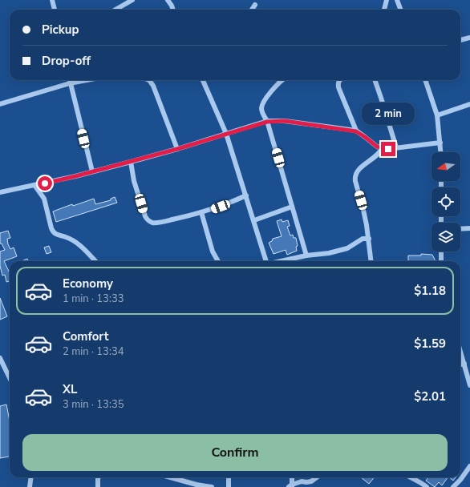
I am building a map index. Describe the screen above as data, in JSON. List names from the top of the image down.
{
  "north": "left",
  "page": {
    "banner": ["Pickup", "Drop-off"],
    "bubble": "2 min",
    "list": [
      {
        "name": "Economy",
        "note": "1 min · 13:33",
        "value": "$1.18"
      },
      {
        "name": "Comfort",
        "note": "2 min · 13:34",
        "value": "$1.59"
      },
      {
        "name": "XL",
        "note": "3 min · 13:35",
        "value": "$2.01"
      }
    ],
    "buttons": "Confirm"
  }
}
